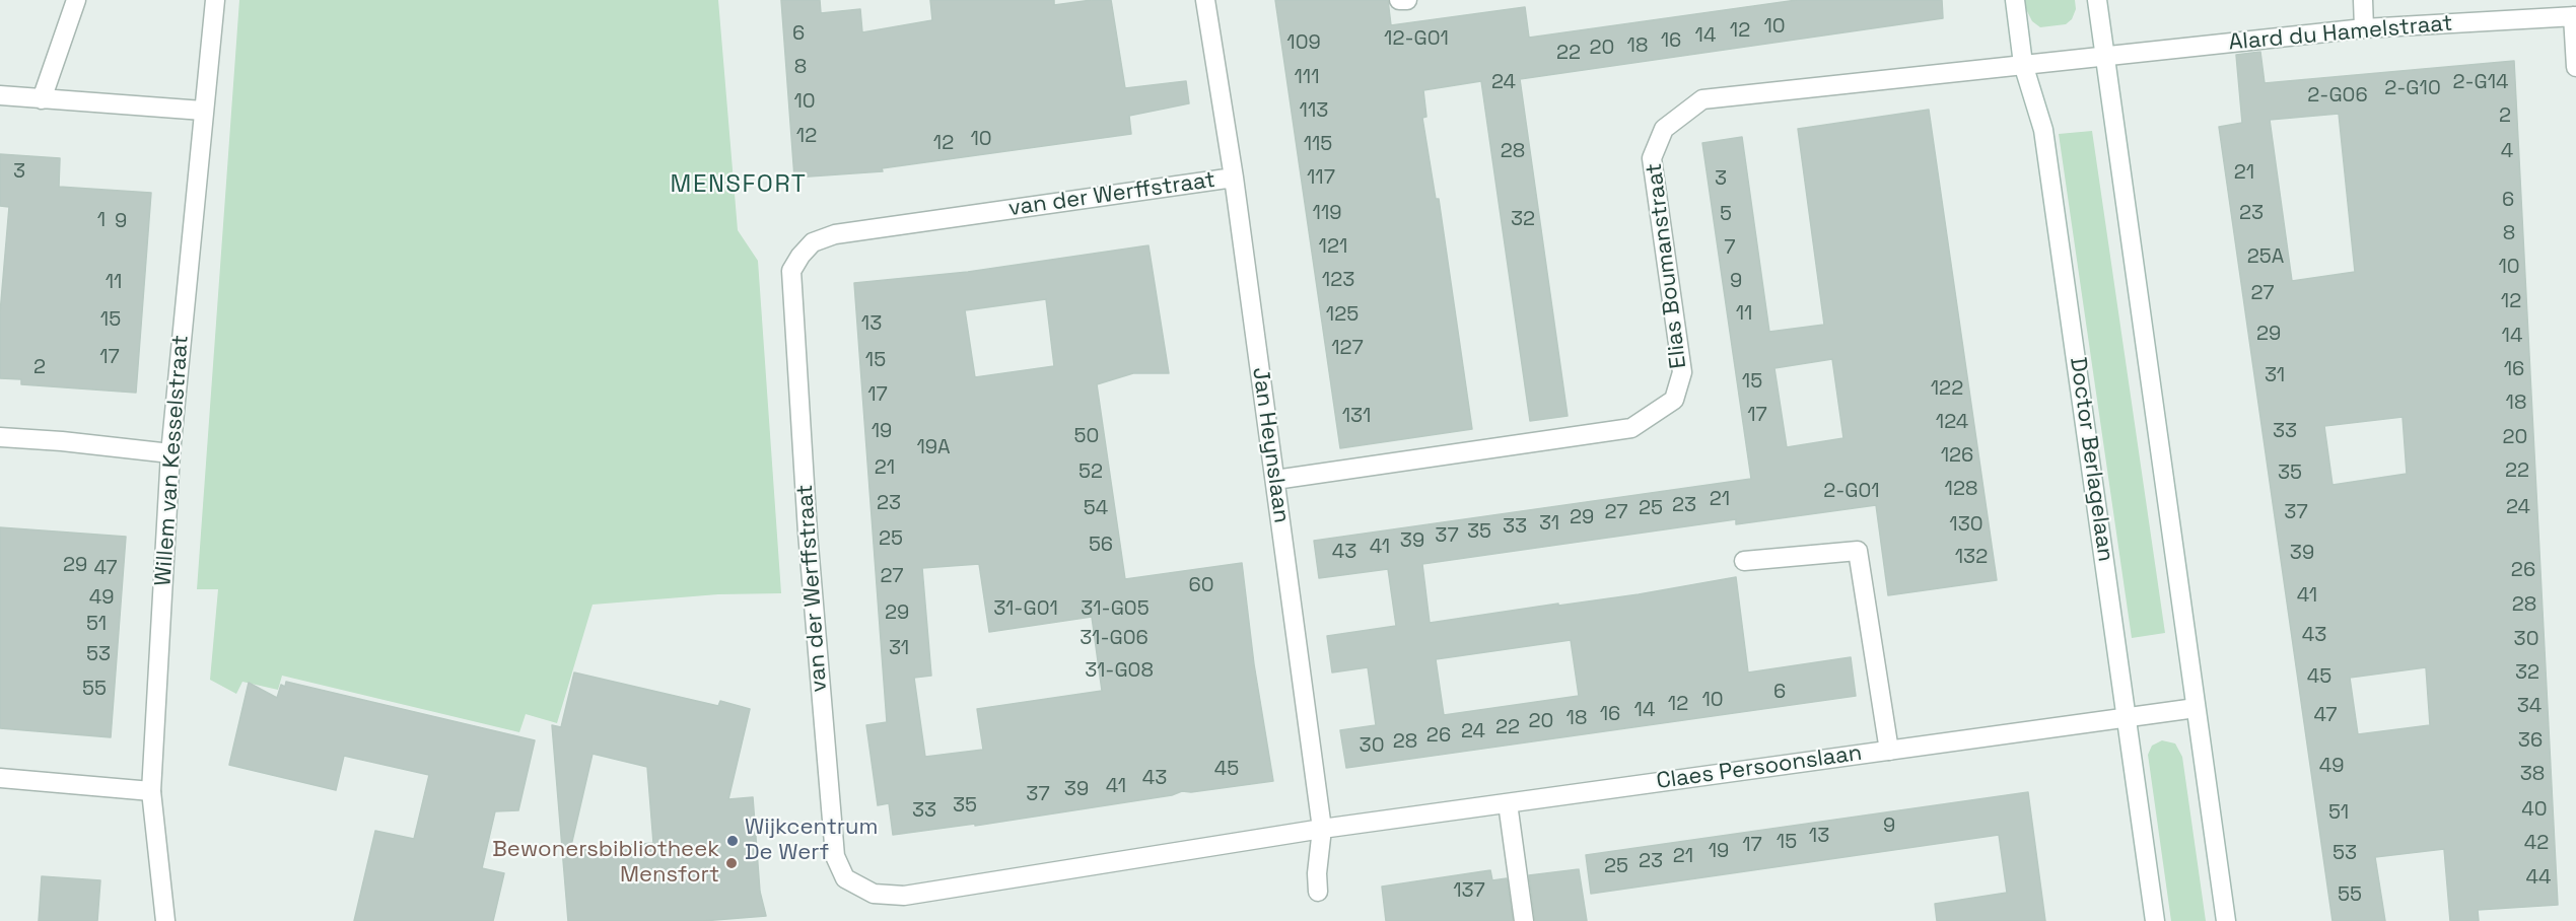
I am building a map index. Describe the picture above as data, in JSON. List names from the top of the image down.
{
  "streets": {
    "street": [
      "Alard du Hamelstraat",
      "van der Werffstraat",
      "Elias Boumanstraat",
      "Jan Heynslaan",
      "Doctor Berlagelaan",
      "Willem van Kesselstraat",
      "Claes Persoonslaan"
    ]
  },
  "crossings": [
    ["Alard du Hamelstraat", "Elias Boumanstraat"],
    ["Alard du Hamelstraat", "Doctor Berlagelaan"],
    ["van der Werffstraat", "Jan Heynslaan"],
    ["van der Werffstraat", "Claes Persoonslaan"],
    ["Elias Boumanstraat", "Jan Heynslaan"],
    ["Elias Boumanstraat", "Doctor Berlagelaan"],
    ["Jan Heynslaan", "Claes Persoonslaan"],
    ["Doctor Berlagelaan", "Claes Persoonslaan"]
  ],
  "districts": ["MENSFORT"],
  "places": ["Wijkcentrum De Werf", "Bewonersbibliotheek Mensfort"],
  "house_numbers": [
    "10",
    "12",
    "6",
    "14",
    "12-G01",
    "16",
    "109",
    "18",
    "20",
    "22",
    "8",
    "111",
    "24",
    "2-G14",
    "2-G10",
    "2-G06",
    "10",
    "113",
    "2",
    "12",
    "10",
    "12",
    "115",
    "28",
    "4",
    "3",
    "21",
    "117",
    "3",
    "6",
    "119",
    "23",
    "5",
    "32",
    "1",
    "9",
    "8",
    "121",
    "7",
    "25A",
    "10",
    "123",
    "9",
    "11",
    "27",
    "12",
    "11",
    "125",
    "15",
    "13",
    "29",
    "14",
    "127",
    "17",
    "15",
    "2",
    "16",
    "31",
    "15",
    "122",
    "17",
    "18",
    "17",
    "131",
    "124",
    "19",
    "33",
    "50",
    "20",
    "19A",
    "126",
    "21",
    "22",
    "52",
    "35",
    "128",
    "2-G01",
    "21",
    "23",
    "23",
    "24",
    "54",
    "25",
    "27",
    "37",
    "29",
    "31",
    "130",
    "33",
    "35",
    "37",
    "25",
    "39",
    "56",
    "41",
    "43",
    "39",
    "132",
    "29",
    "47",
    "26",
    "27",
    "60",
    "41",
    "49",
    "28",
    "31-G01",
    "31-G05",
    "29",
    "51",
    "43",
    "31-G06",
    "30",
    "31",
    "53",
    "31-G08",
    "32",
    "45",
    "55",
    "6",
    "10",
    "12",
    "34",
    "14",
    "16",
    "47",
    "18",
    "20",
    "22",
    "24",
    "26",
    "36",
    "28",
    "30",
    "49",
    "45",
    "38",
    "43",
    "41",
    "39",
    "37",
    "35",
    "40",
    "33",
    "51",
    "9",
    "13",
    "15",
    "42",
    "17",
    "19",
    "53",
    "21",
    "23",
    "25",
    "44",
    "137",
    "55"
  ]
}
